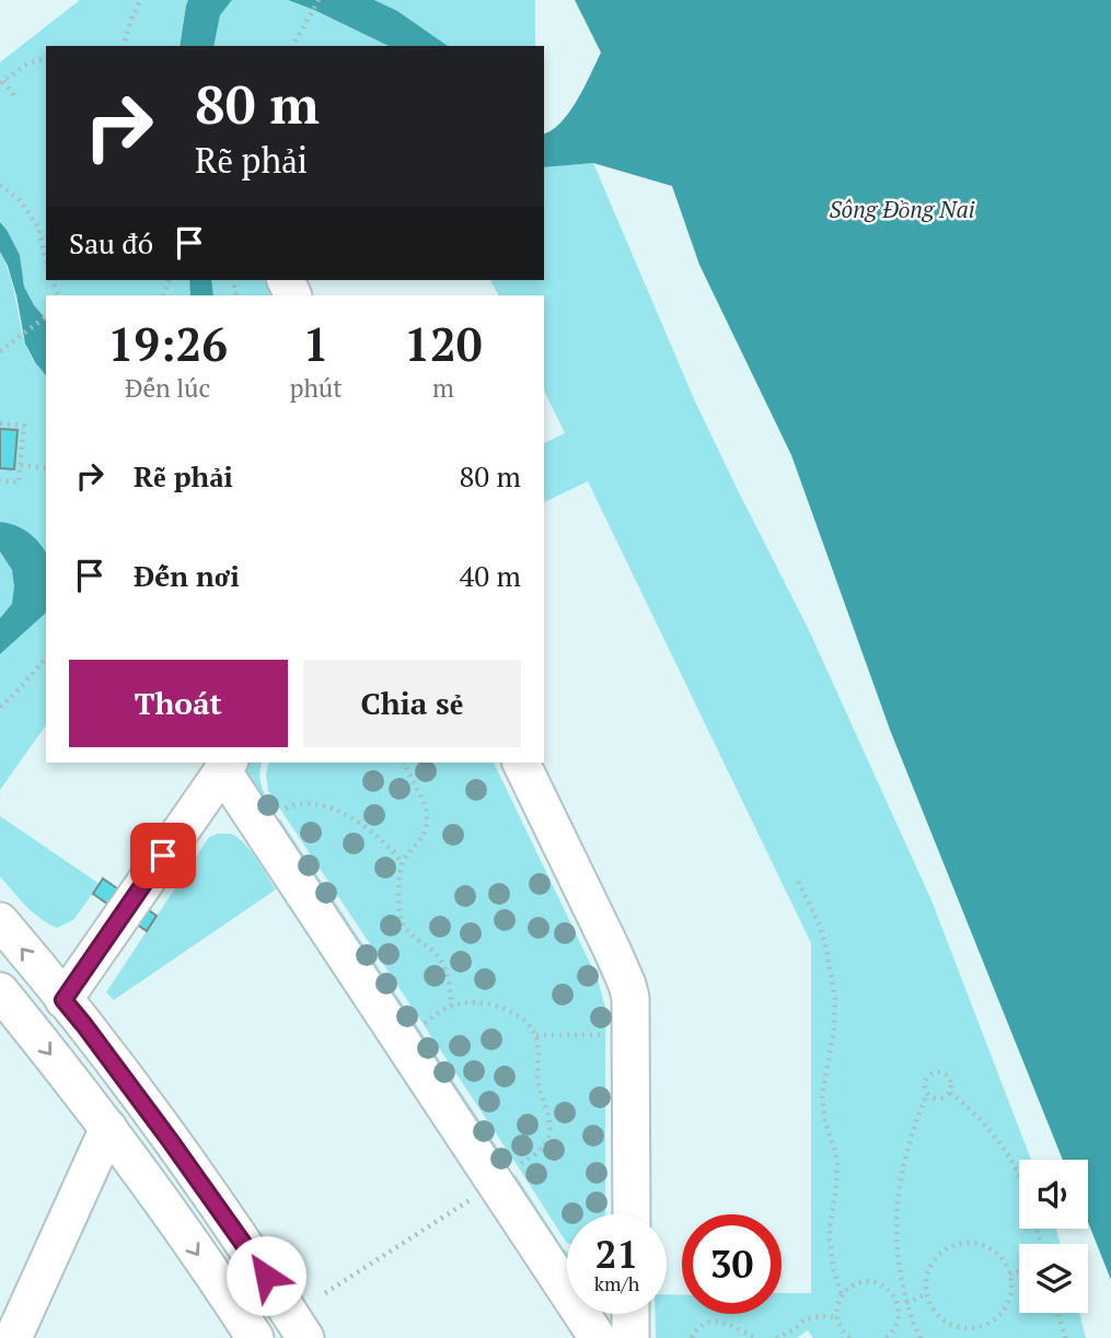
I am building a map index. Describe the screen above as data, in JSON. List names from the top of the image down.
{
  "water": ["Sông Đồng Nai"],
  "page": {
    "turn": ["80 m", "Rẽ phải"],
    "then": "Sau đó",
    "eta": [
      "19:26",
      "Đến lúc",
      "1",
      "phút",
      "120",
      "m"
    ],
    "list": [
      {
        "name": "Rẽ phải",
        "value": "80 m"
      },
      {
        "name": "Đến nơi",
        "value": "40 m"
      }
    ],
    "buttons": ["Thoát", "Chia sẻ"],
    "speed": "21 km/h",
    "limit": "30"
  }
}
